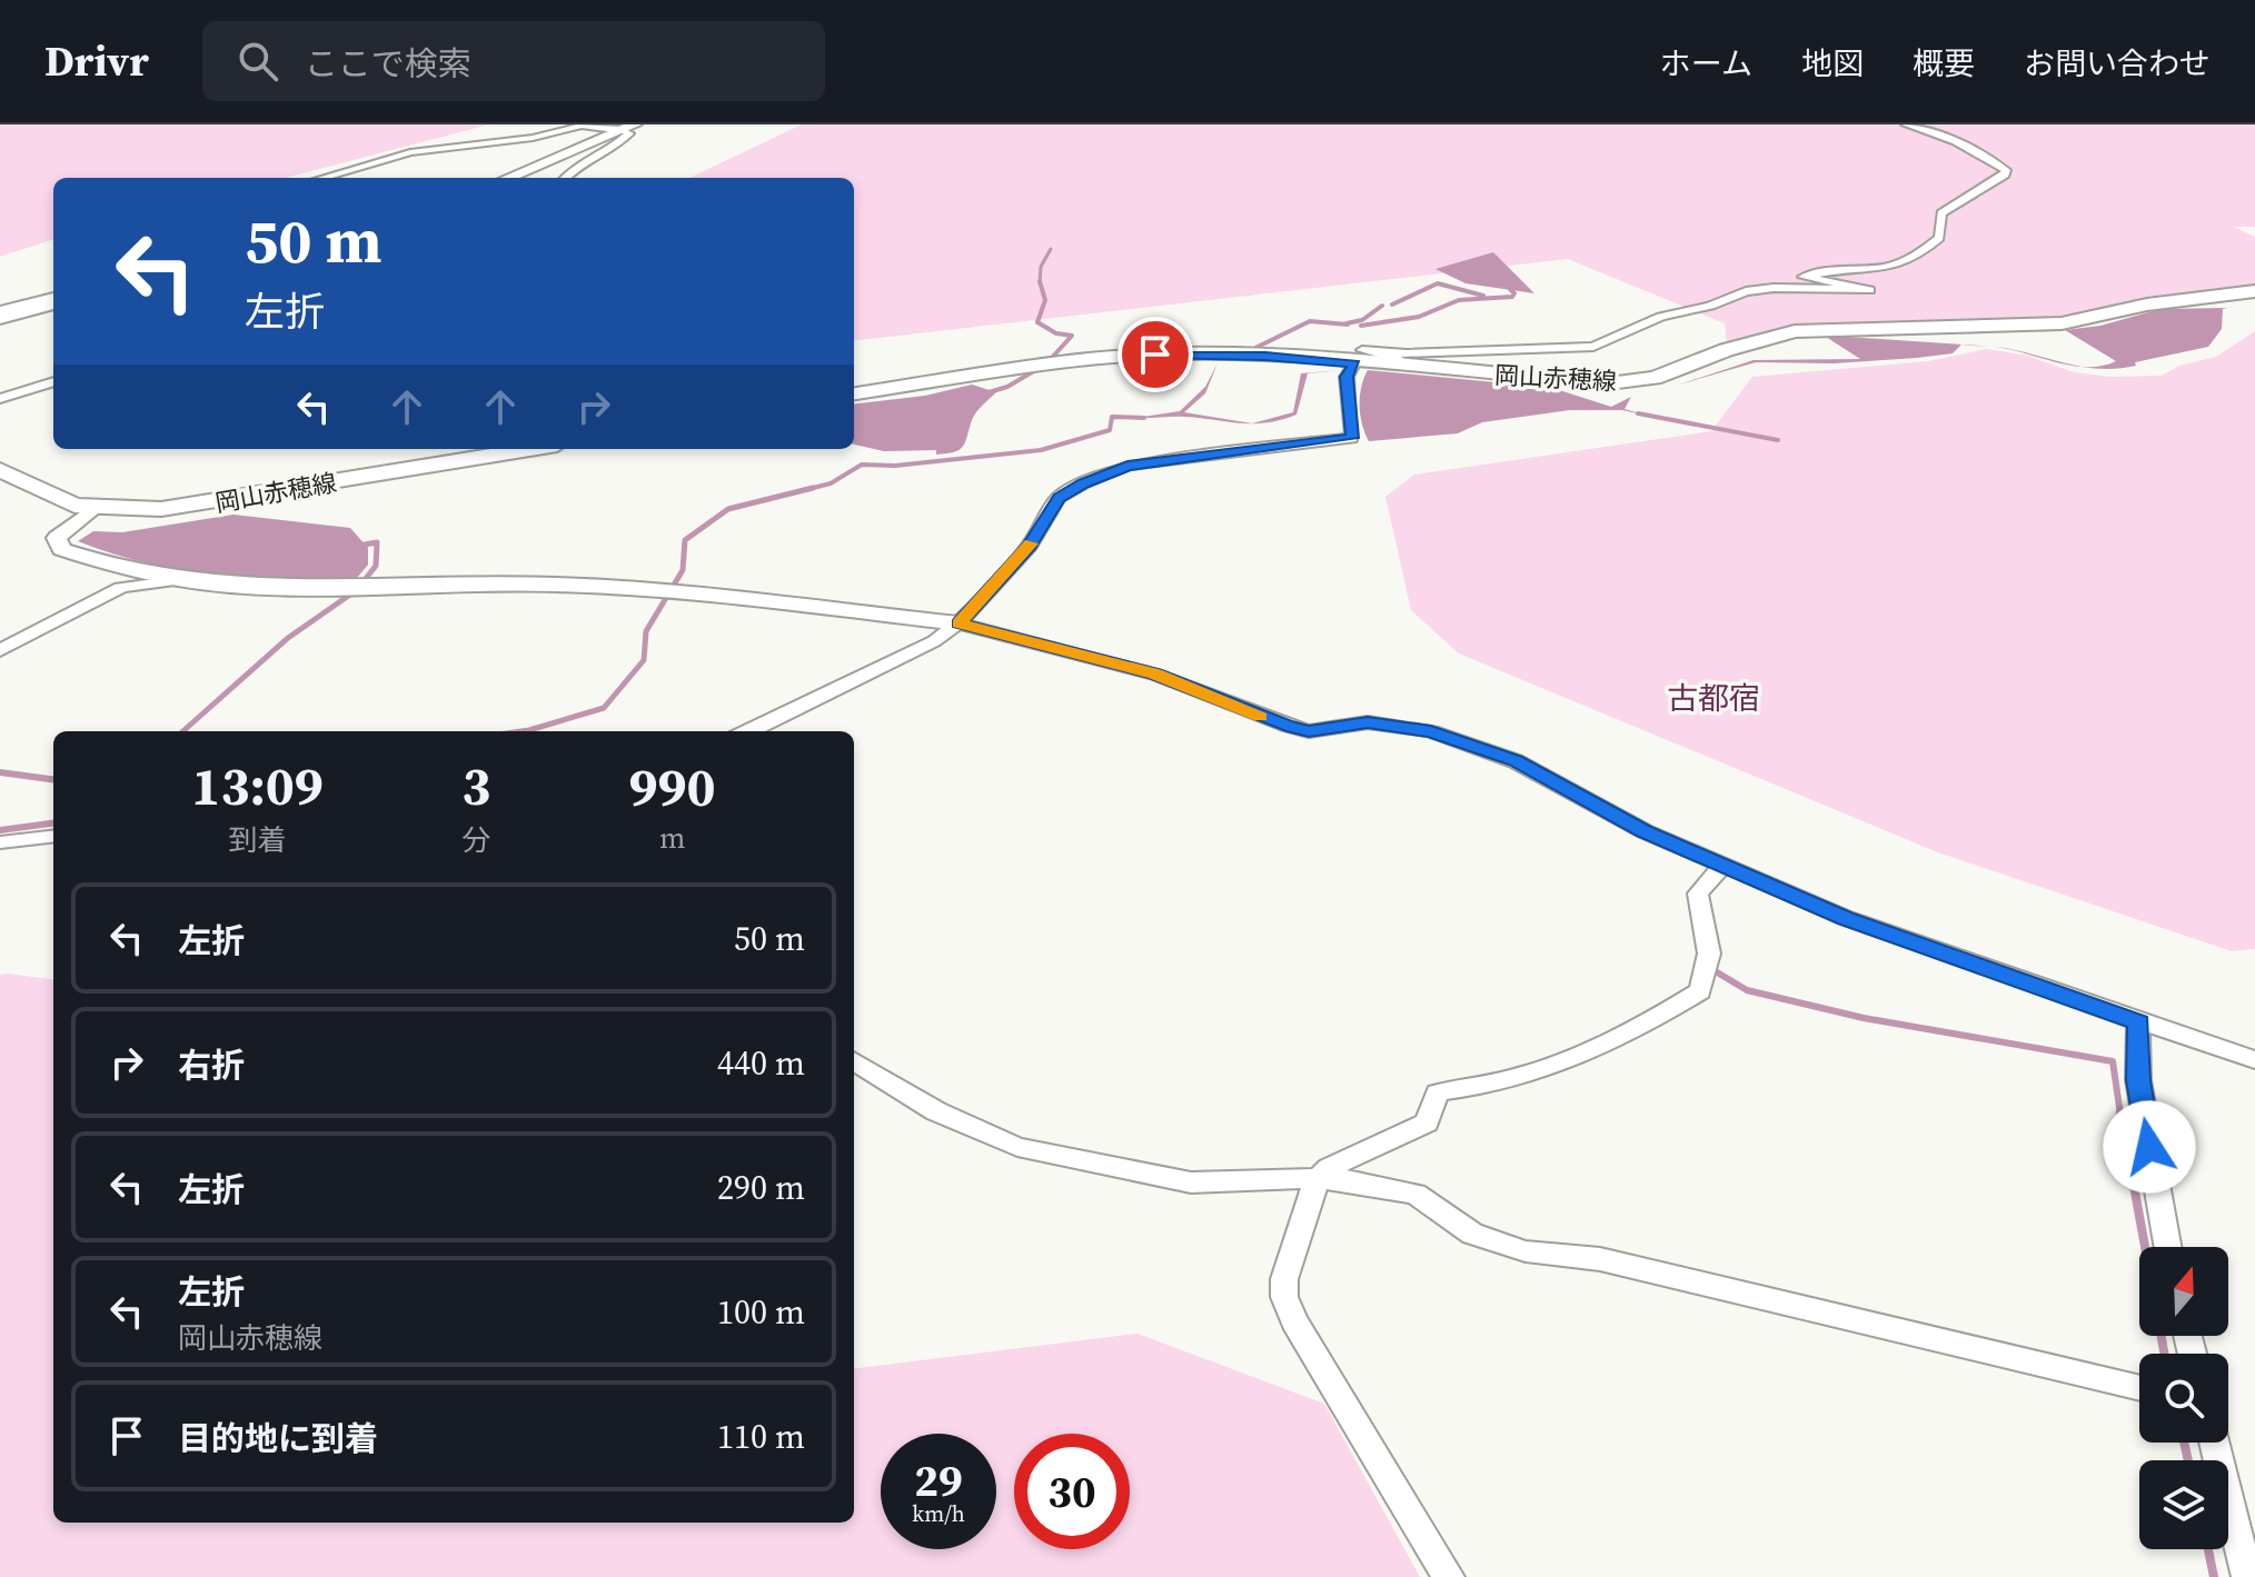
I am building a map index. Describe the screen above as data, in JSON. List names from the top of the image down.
{
  "streets": {
    "main road": ["岡山赤穂線"]
  },
  "districts": ["古都宿"],
  "north": "top",
  "page": {
    "header": "Drivr",
    "search": "ここで検索",
    "nav": [
      "ホーム",
      "地図",
      "概要",
      "お問い合わせ"
    ],
    "turn": ["50 m", "左折"],
    "eta": [
      "13:09",
      "到着",
      "3",
      "分",
      "990",
      "m"
    ],
    "list": [
      {
        "name": "左折",
        "value": "50 m"
      },
      {
        "name": "右折",
        "value": "440 m"
      },
      {
        "name": "左折",
        "value": "290 m"
      },
      {
        "name": "左折",
        "note": "岡山赤穂線",
        "value": "100 m"
      },
      {
        "name": "目的地に到着",
        "value": "110 m"
      }
    ],
    "speed": "29 km/h",
    "limit": "30"
  }
}
